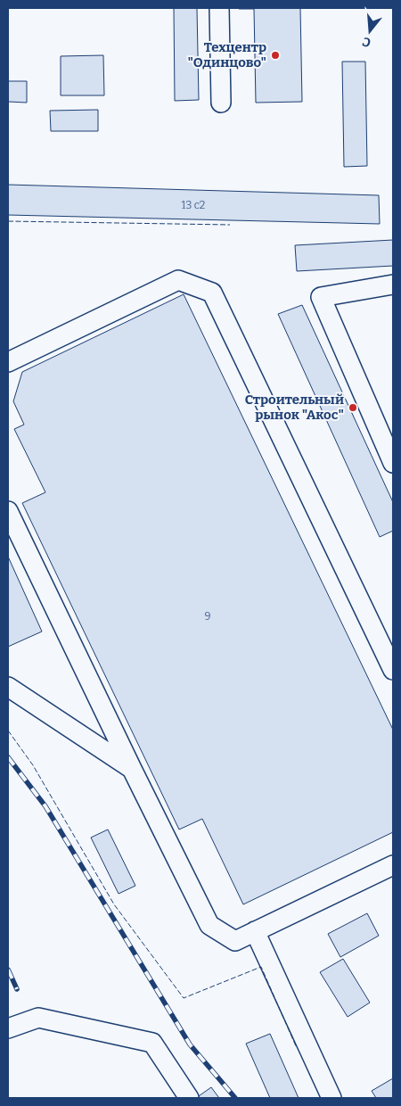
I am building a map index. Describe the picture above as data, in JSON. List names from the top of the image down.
{
  "places": ["Техцентр \"Одинцово\"", "Строительный рынок \"Акос\""],
  "house_numbers": ["13 с2", "9"],
  "north": "bottom"
}
